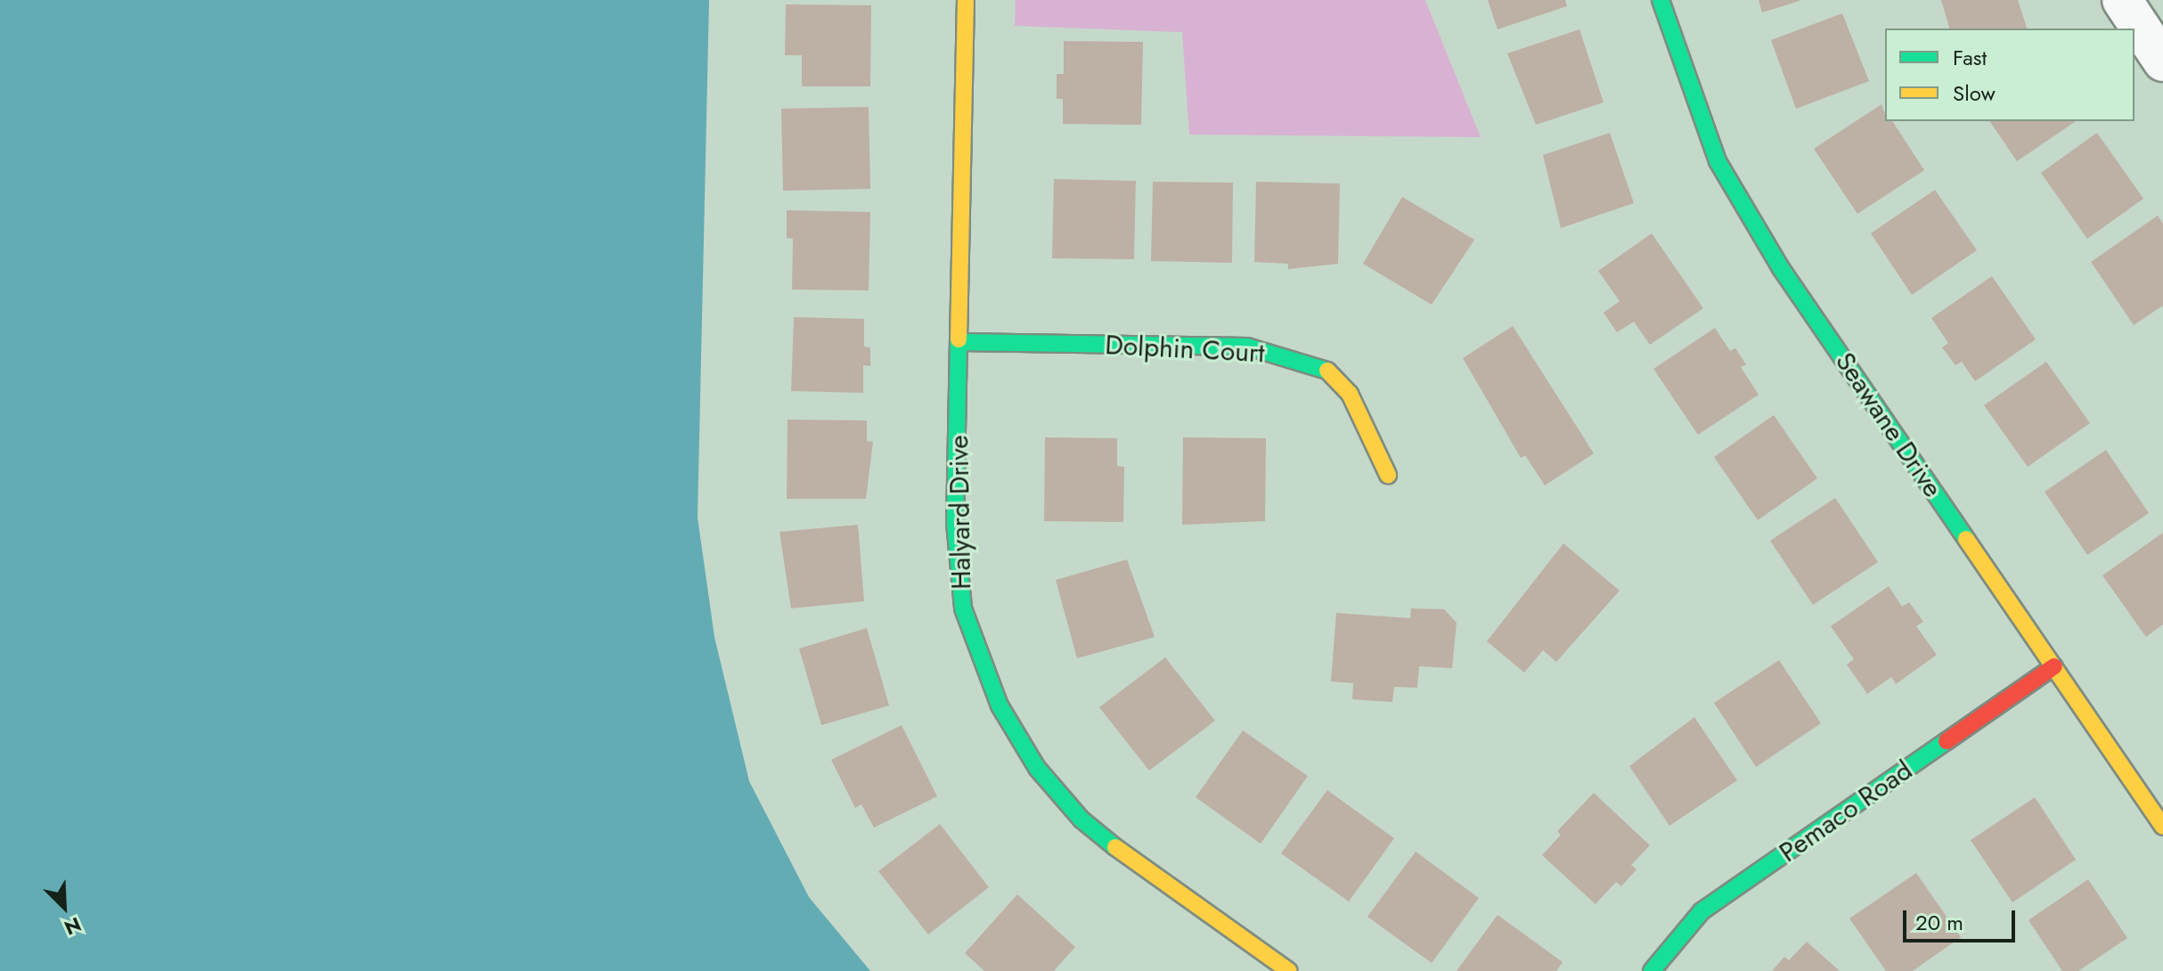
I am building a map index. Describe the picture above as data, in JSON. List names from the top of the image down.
{
  "streets": {
    "street": [
      "Dolphin Court",
      "Seawane Drive",
      "Halyard Drive",
      "Pemaco Road"
    ]
  },
  "crossings": [
    ["Dolphin Court", "Halyard Drive"],
    ["Seawane Drive", "Pemaco Road"]
  ],
  "legend": ["Fast", "Slow"],
  "scale_bar": "20 m",
  "north": "bottom right"
}
